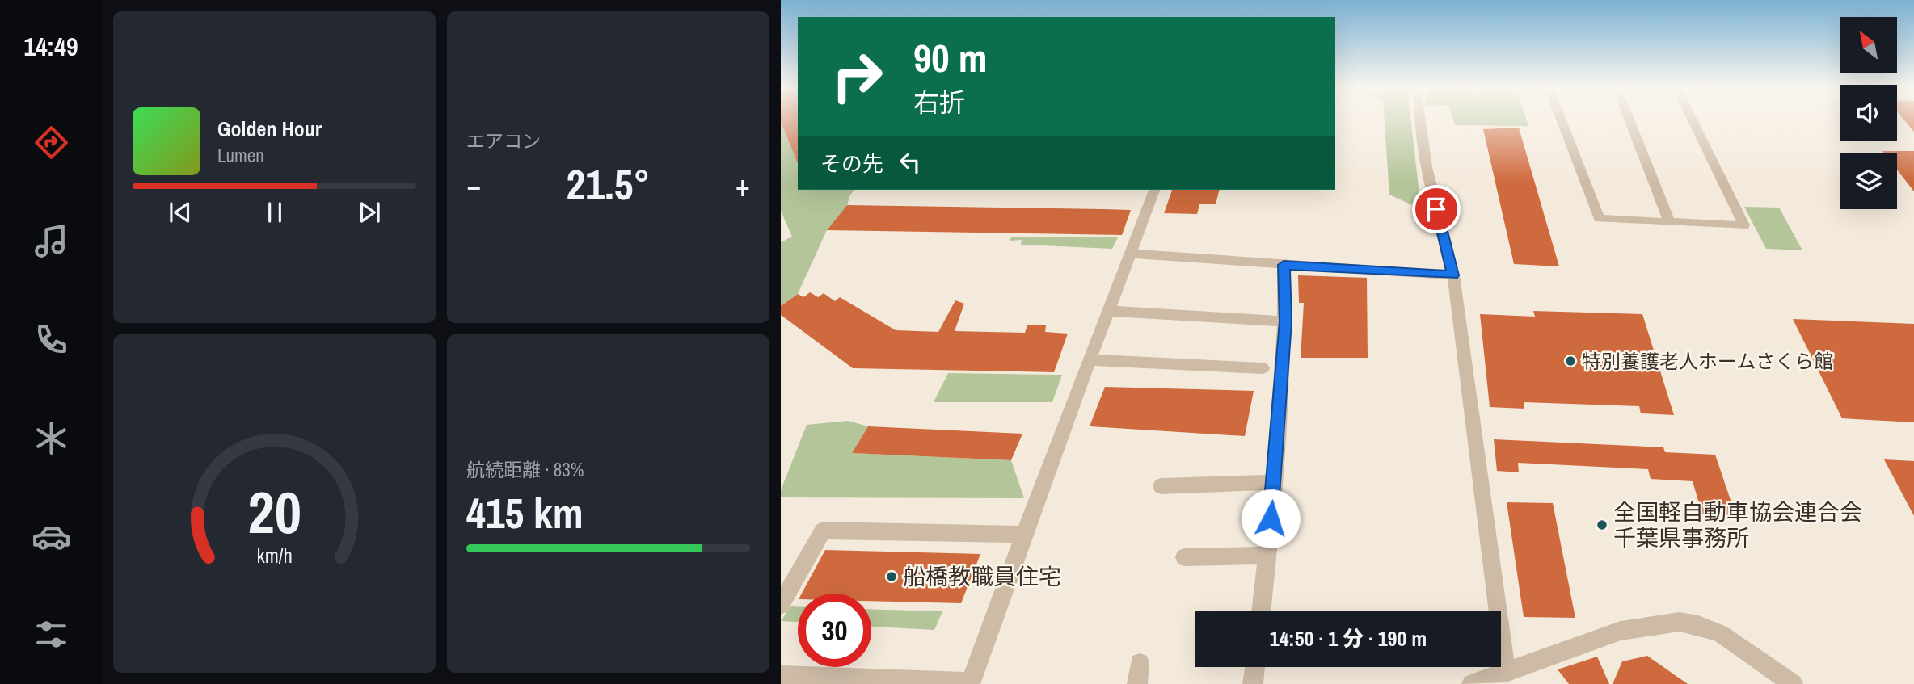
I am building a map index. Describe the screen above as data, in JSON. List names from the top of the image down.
{
  "places": ["特別養護老人ホームさくら館", "全国軽自動車協会連合会 千葉県事務所", "船橋教職員住宅"],
  "north": "top left",
  "page": {
    "tabs": "14:49",
    "tile": [
      "エアコン",
      ["航続距離 · 83%", "415 km"]
    ],
    "turn": ["90 m", "右折"],
    "song": ["Golden Hour", "Lumen"],
    "then": "その先",
    "heat": ["−", "21.5°", "+"],
    "limit": "30",
    "trip": "14:50 · 1 分 · 190 m",
    "gauge": ["20", "km/h"]
  }
}
